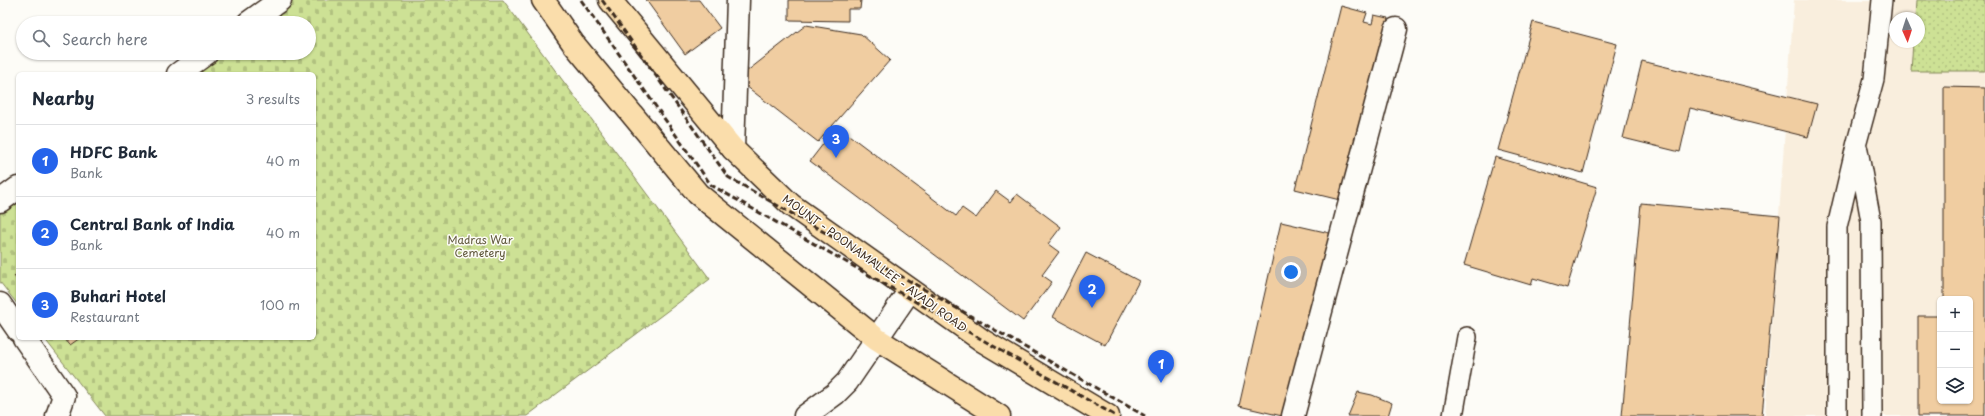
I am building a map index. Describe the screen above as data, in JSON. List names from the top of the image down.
{
  "streets": {
    "main road": ["MOUNT - POONAMALLEE - AVADI ROAD"]
  },
  "parks": ["Madras War Cemetery"],
  "north": "bottom",
  "page": {
    "search": "Search here",
    "heading": ["Nearby", "3 results"],
    "list": [
      {
        "mark": "1",
        "name": "HDFC Bank",
        "note": "Bank",
        "value": "40 m"
      },
      {
        "mark": "2",
        "name": "Central Bank of India",
        "note": "Bank",
        "value": "40 m"
      },
      {
        "mark": "3",
        "name": "Buhari Hotel",
        "note": "Restaurant",
        "value": "100 m"
      }
    ],
    "pins": ["3", "2", "1"],
    "map_buttons": ["+", "−"]
  }
}
